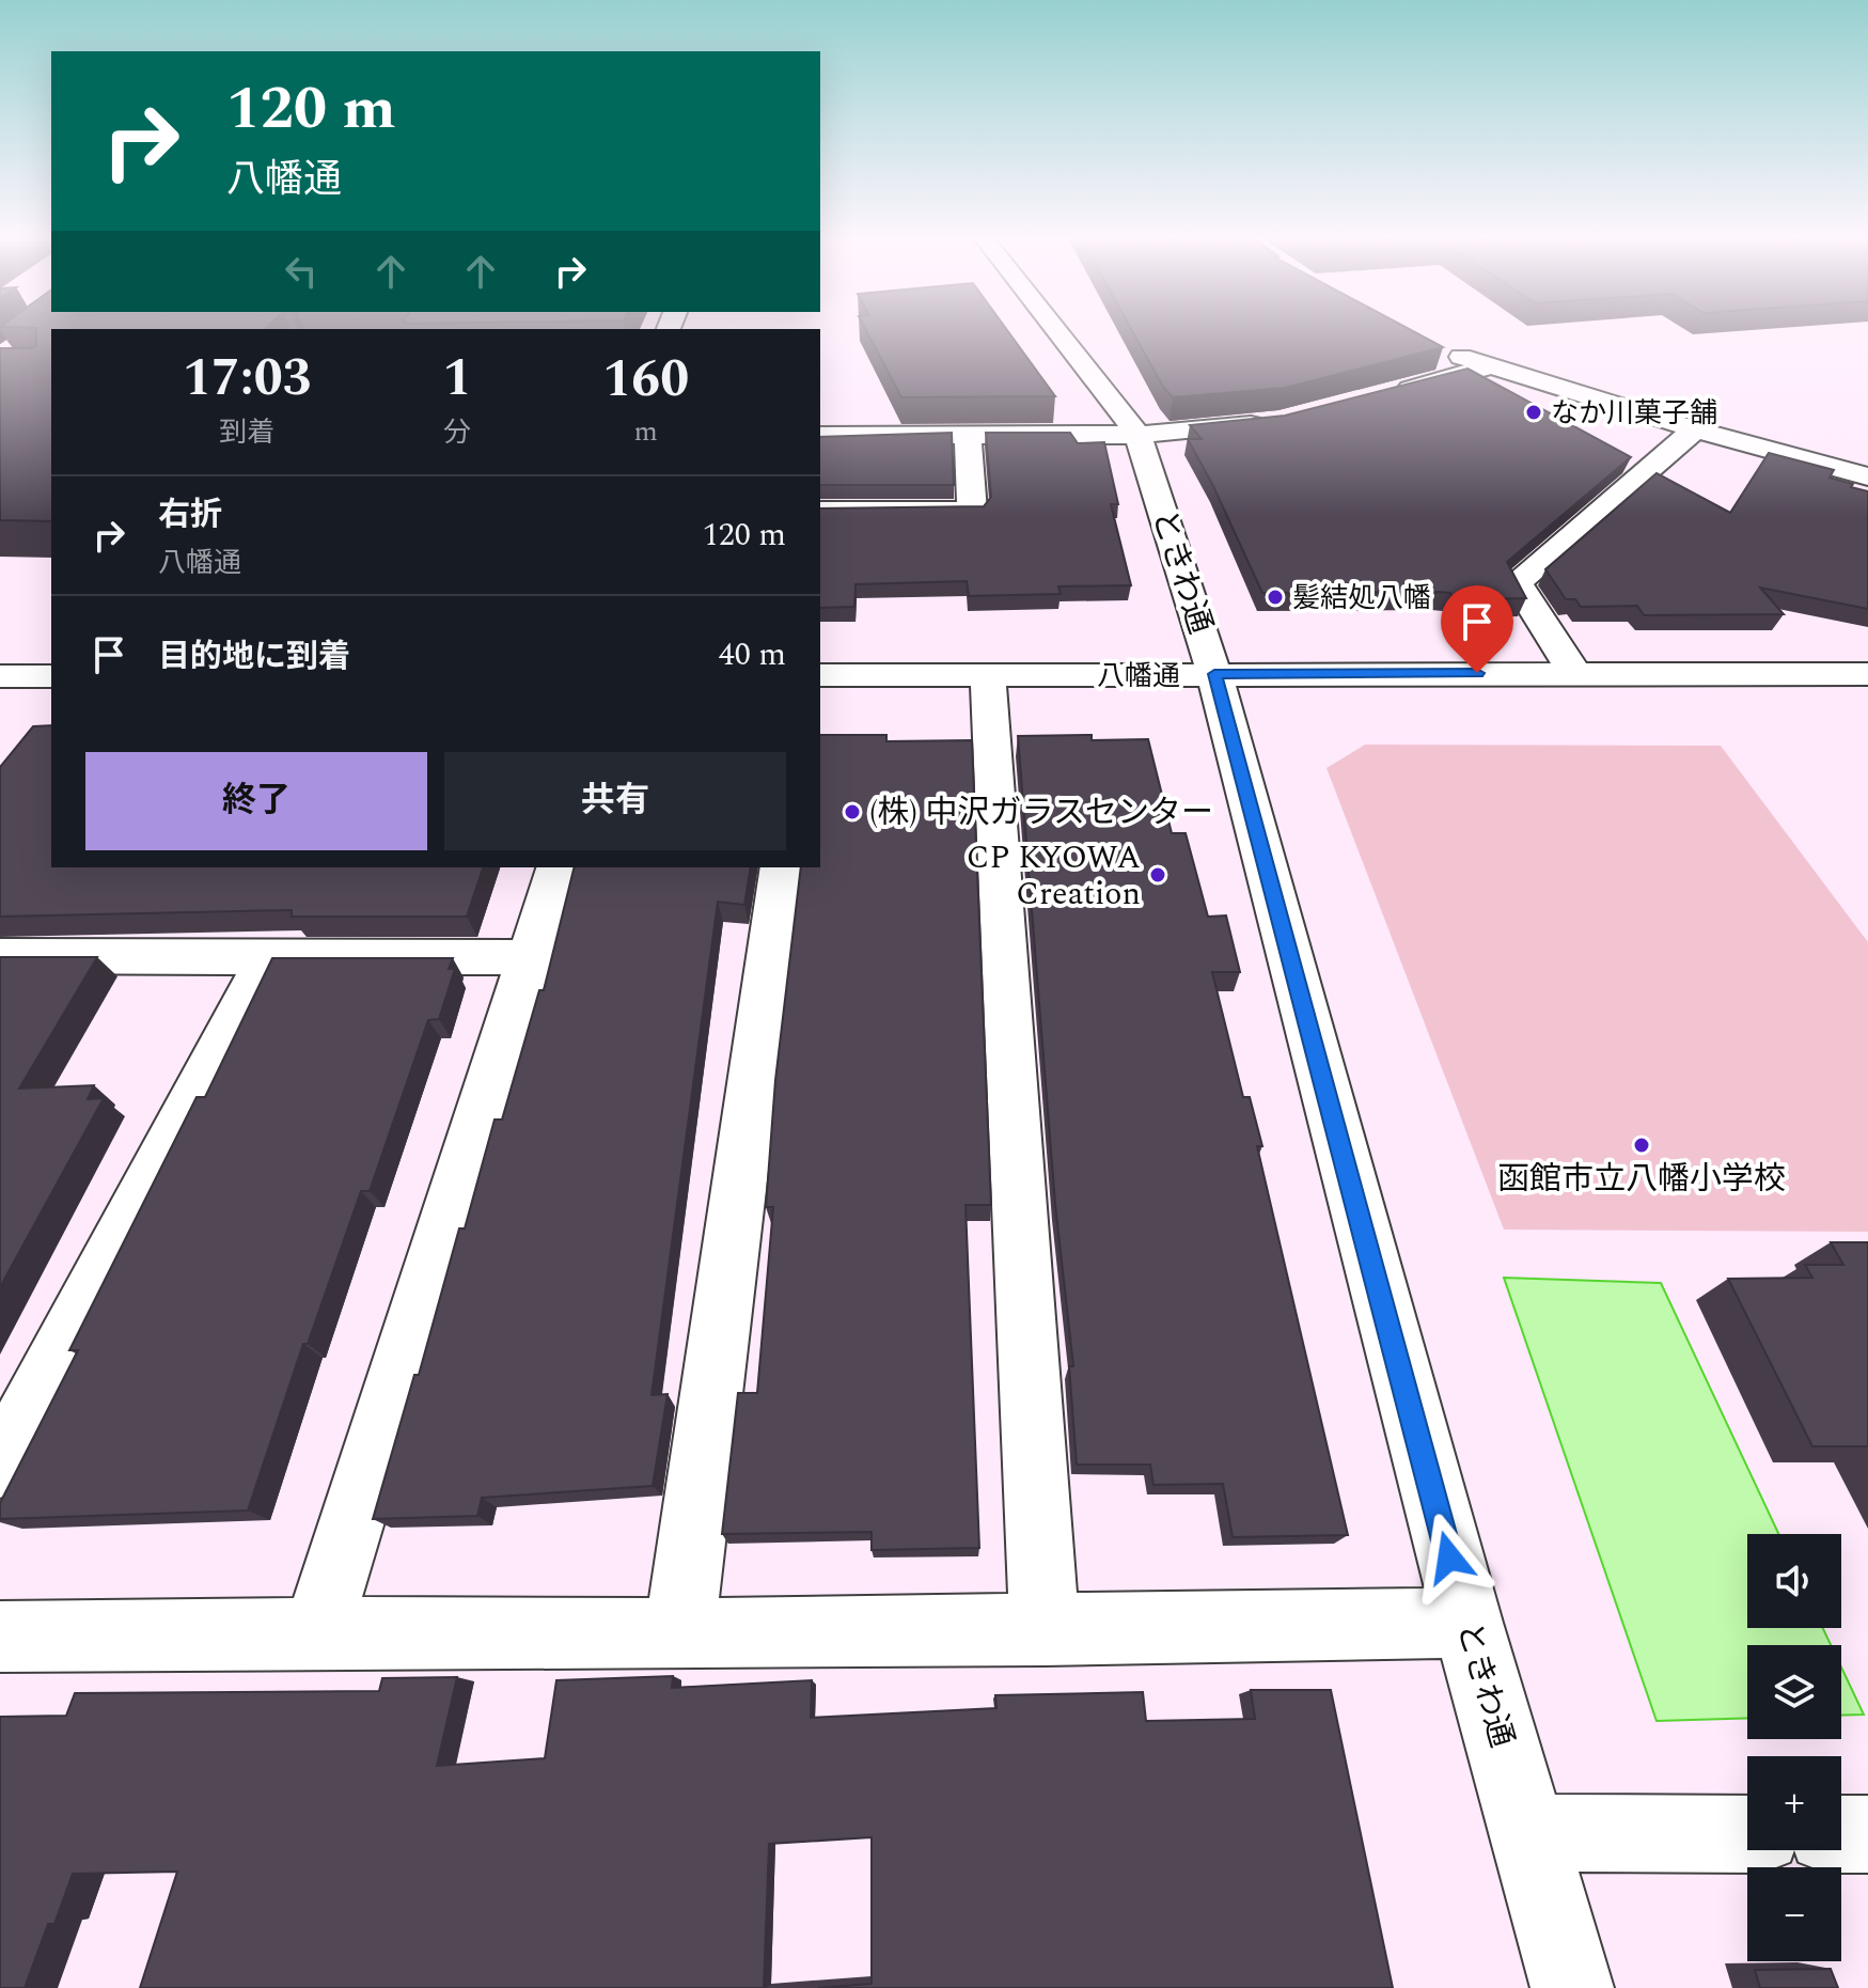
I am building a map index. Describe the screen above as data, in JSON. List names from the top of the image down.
{
  "streets": {
    "street": ["ときわ通", "八幡通"]
  },
  "crossings": [
    ["ときわ通", "八幡通"]
  ],
  "places": [
    "なか川菓子舗",
    "髪結処八幡",
    "(株) 中沢ガラスセンター",
    "CP KYOWA Creation",
    "函館市立八幡小学校"
  ],
  "page": {
    "turn": ["120 m", "八幡通"],
    "eta": [
      "17:03",
      "到着",
      "1",
      "分",
      "160",
      "m"
    ],
    "list": [
      {
        "name": "右折",
        "note": "八幡通",
        "value": "120 m"
      },
      {
        "name": "目的地に到着",
        "value": "40 m"
      }
    ],
    "buttons": ["終了", "共有"],
    "map_buttons": ["+", "−"]
  }
}
